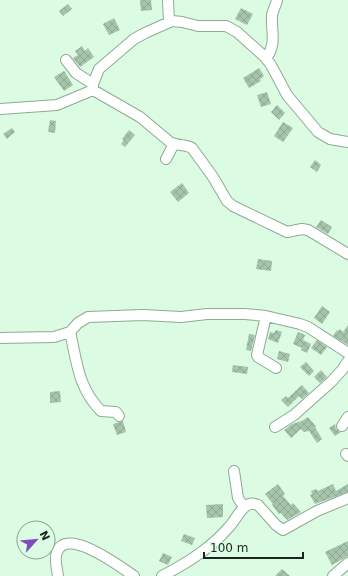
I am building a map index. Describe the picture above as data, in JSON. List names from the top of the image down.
{
  "scale_bar": "100 m",
  "north": "top right"
}
